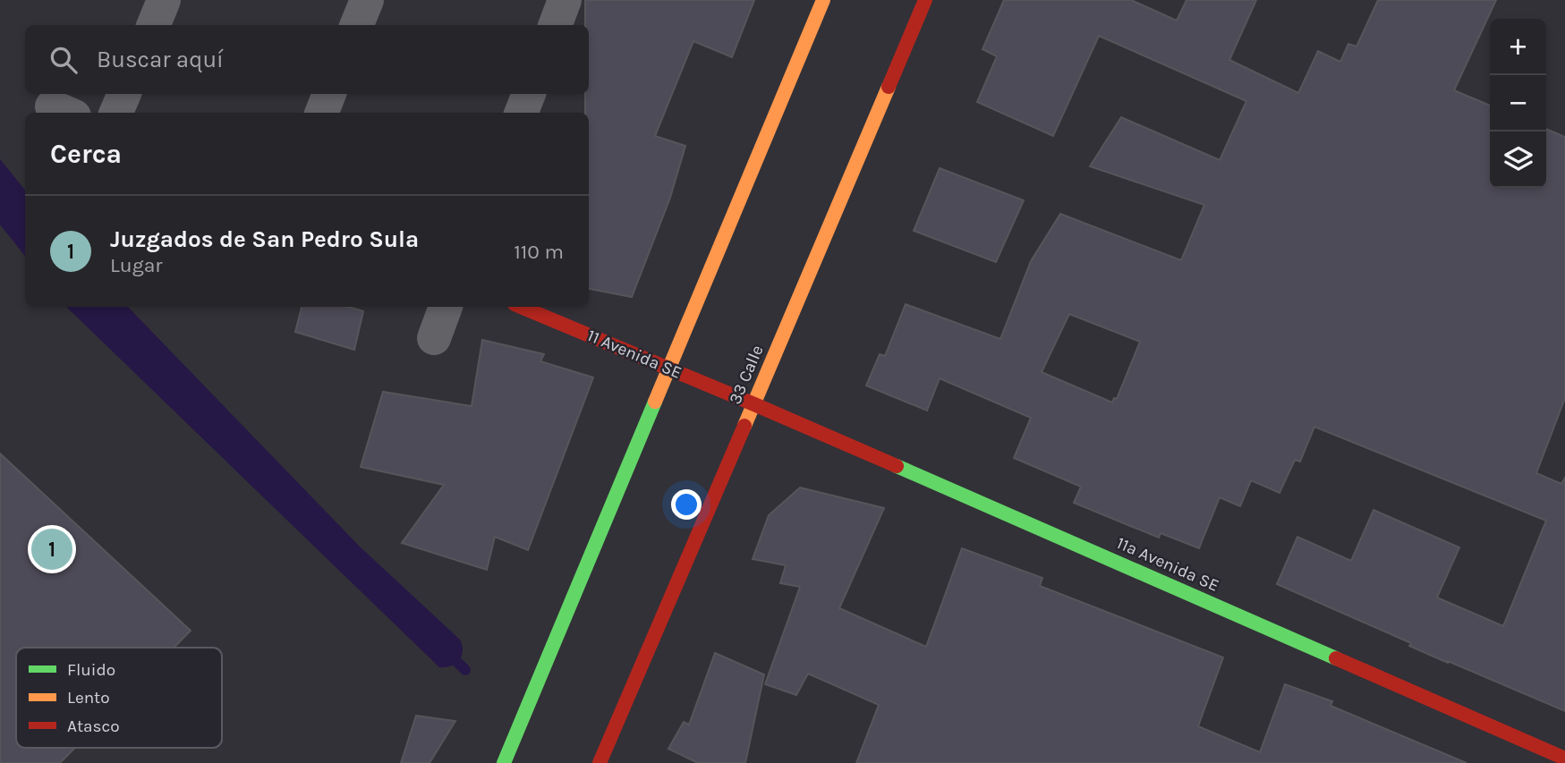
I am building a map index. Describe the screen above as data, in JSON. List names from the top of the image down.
{
  "streets": {
    "main road": ["11 Avenida SE", "33 Calle", "11a Avenida SE"]
  },
  "crossings": [
    ["11 Avenida SE", "33 Calle"],
    ["11 Avenida SE", "11a Avenida SE"],
    ["33 Calle", "11a Avenida SE"]
  ],
  "legend": ["Fluido", "Lento", "Atasco"],
  "page": {
    "map_buttons": ["+", "−"],
    "search": "Buscar aquí",
    "heading": "Cerca",
    "list": [
      {
        "mark": "1",
        "name": "Juzgados de San Pedro Sula",
        "note": "Lugar",
        "value": "110 m"
      }
    ],
    "pins": "1"
  }
}
